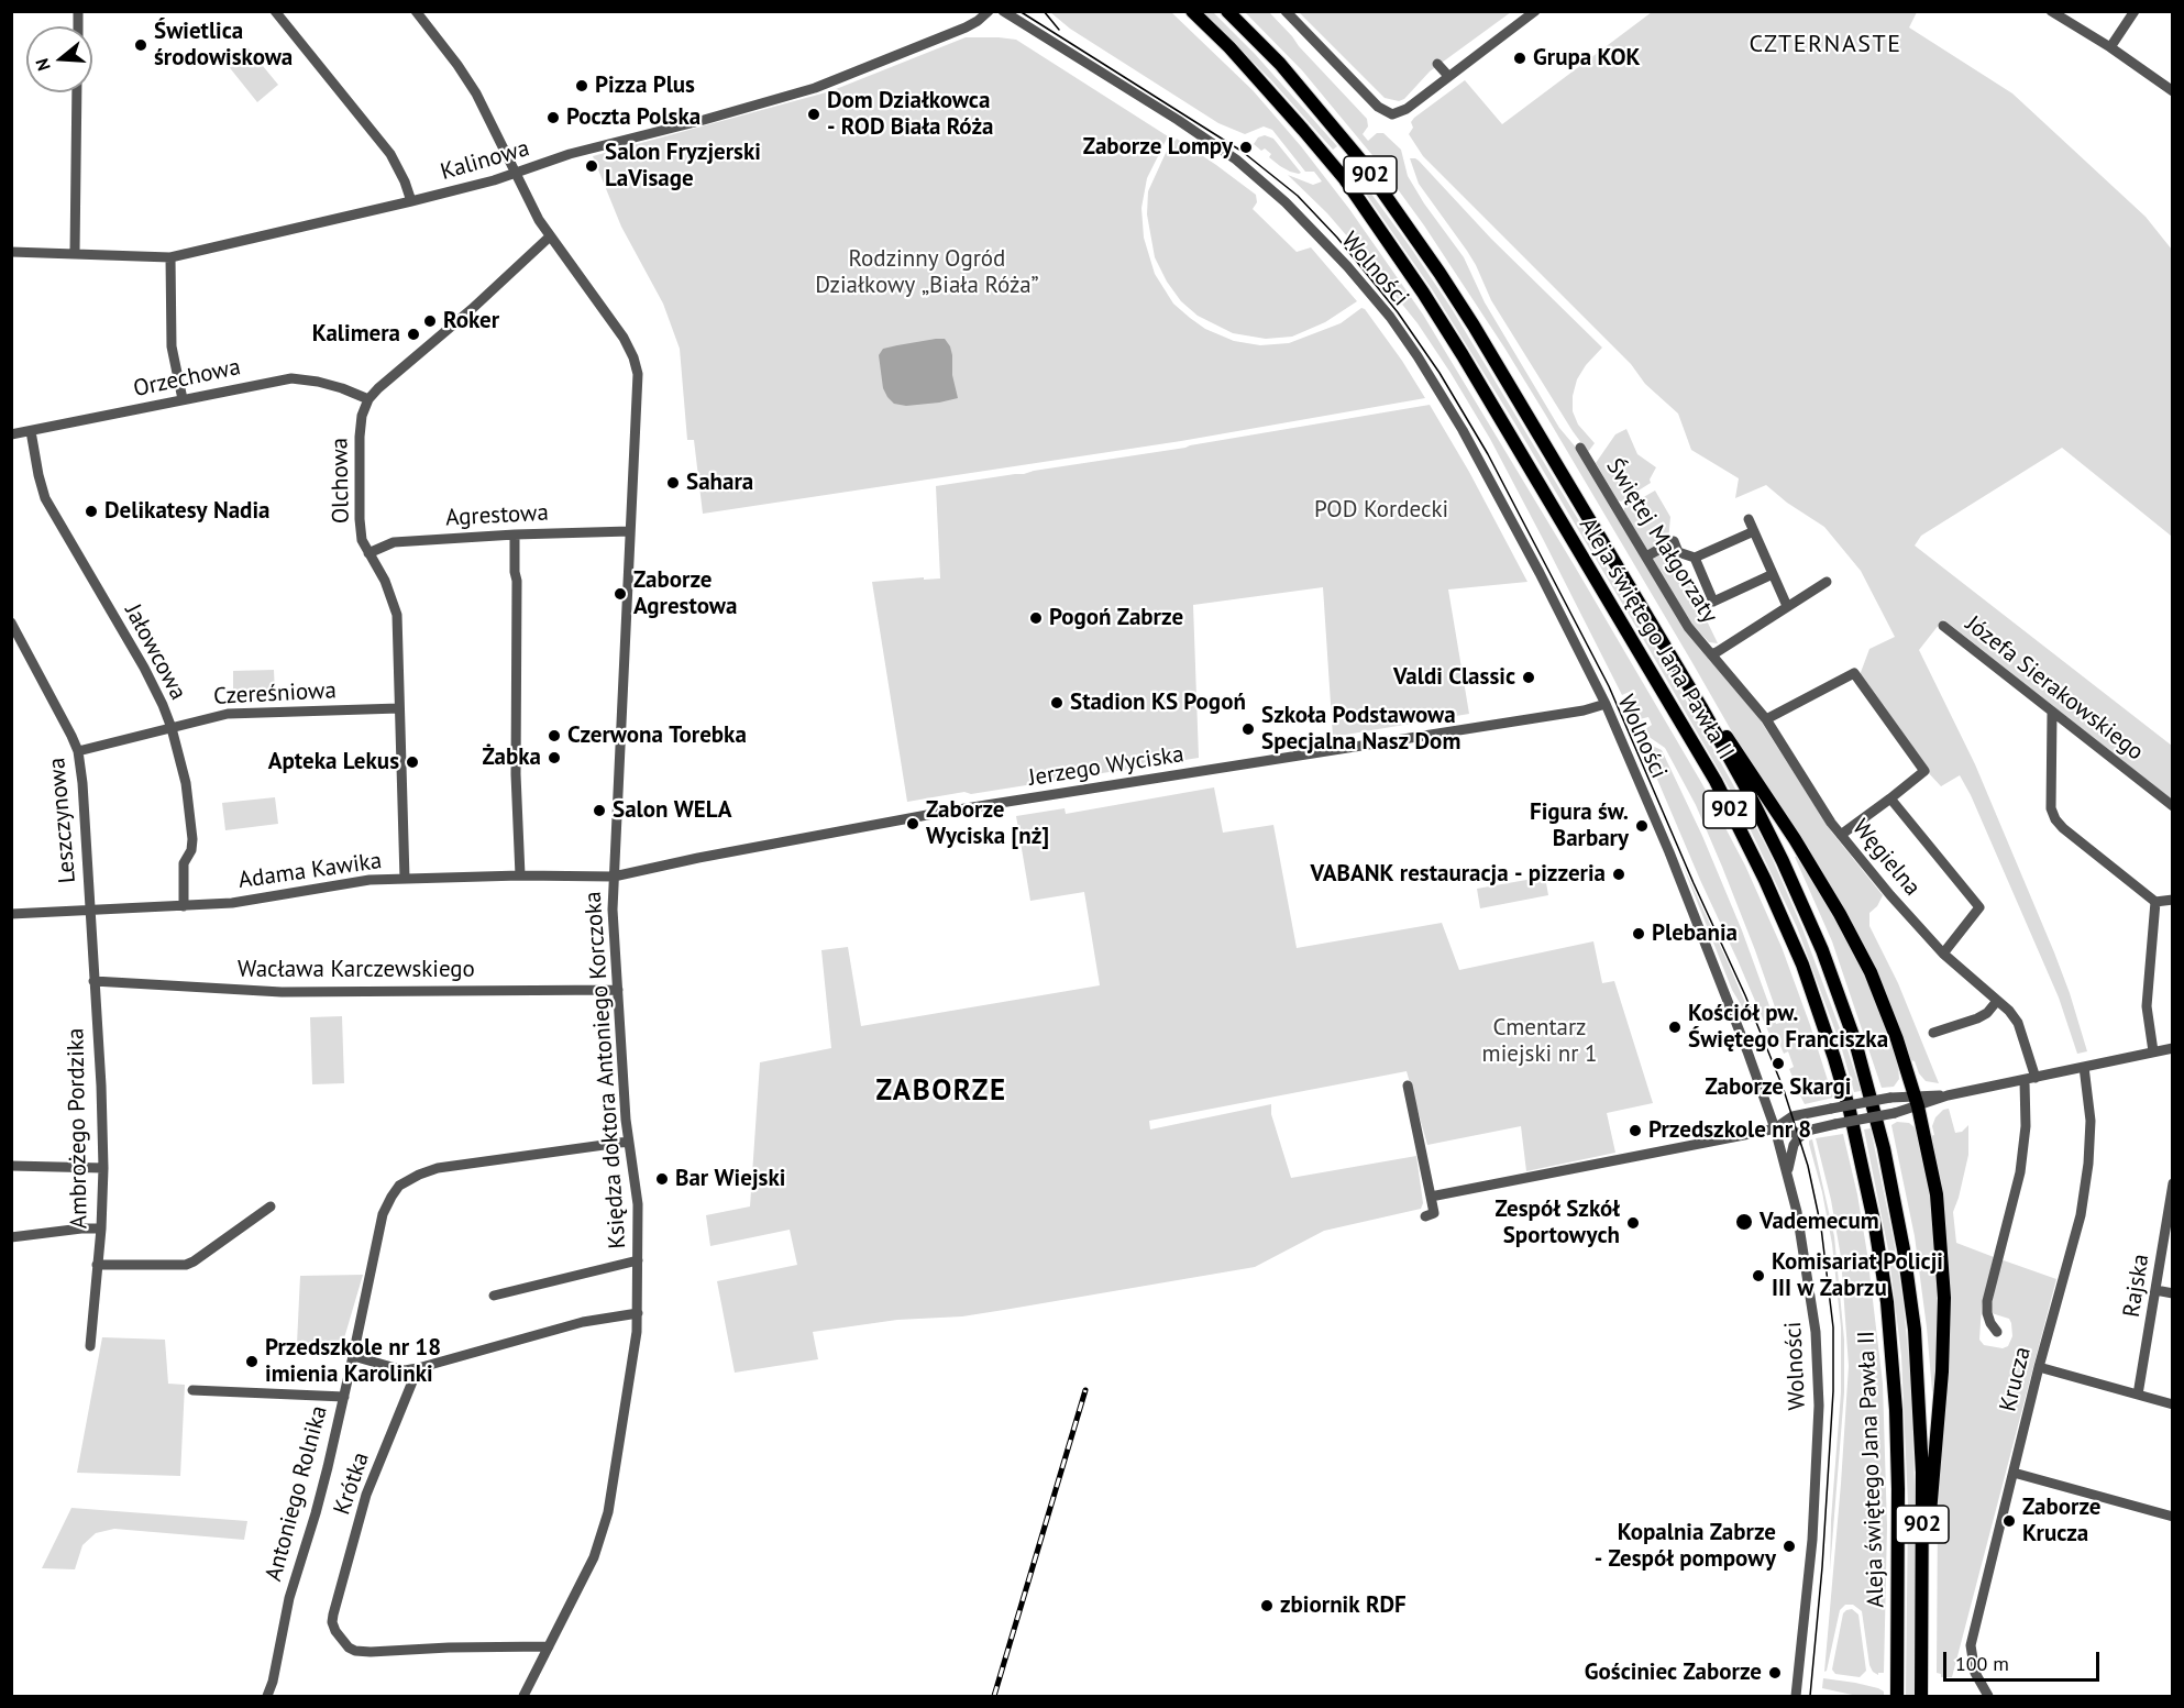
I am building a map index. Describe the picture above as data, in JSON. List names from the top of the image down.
{
  "streets": {
    "main road": ["902", "Aleja świętego Jana Pawła II"],
    "street": [
      "Kalinowa",
      "Wolności",
      "Orzechowa",
      "Olchowa",
      "Agrestowa",
      "Świętej Małgorzaty",
      "Jałowcowa",
      "Józefa Sierakowskiego",
      "Czereśniowa",
      "Jerzego Wyciska",
      "Leszczynowa",
      "Węgielna",
      "Adama Kawika",
      "Wacława Karczewskiego",
      "Księdza doktora Antoniego Korczoka",
      "Ambrożego Pordzika",
      "Rajska",
      "Krucza",
      "Krótka",
      "Antoniego Rolnika"
    ]
  },
  "crossings": [
    ["Kalinowa", "Księdza doktora Antoniego Korczoka"],
    ["Wolności", "Jerzego Wyciska"],
    ["Orzechowa", "Olchowa"],
    ["Orzechowa", "Jałowcowa"],
    ["Olchowa", "Agrestowa"],
    ["Olchowa", "Czereśniowa"],
    ["Olchowa", "Adama Kawika"],
    ["Olchowa", "Księdza doktora Antoniego Korczoka"],
    ["Agrestowa", "Księdza doktora Antoniego Korczoka"],
    ["Świętej Małgorzaty", "Węgielna"],
    ["Jałowcowa", "Czereśniowa"],
    ["Jałowcowa", "Adama Kawika"],
    ["Czereśniowa", "Leszczynowa"],
    ["Jerzego Wyciska", "Adama Kawika"],
    ["Jerzego Wyciska", "Księdza doktora Antoniego Korczoka"],
    ["Leszczynowa", "Adama Kawika"],
    ["Leszczynowa", "Ambrożego Pordzika"],
    ["Adama Kawika", "Księdza doktora Antoniego Korczoka"],
    ["Adama Kawika", "Ambrożego Pordzika"],
    ["Wacława Karczewskiego", "Księdza doktora Antoniego Korczoka"],
    ["Wacława Karczewskiego", "Ambrożego Pordzika"],
    ["Księdza doktora Antoniego Korczoka", "Krótka"],
    ["Księdza doktora Antoniego Korczoka", "Antoniego Rolnika"]
  ],
  "districts": ["CZTERNASTE", "ZABORZE"],
  "parks": ["Rodzinny Ogród Działkowy „Biała Róża”", "POD Kordecki", "Cmentarz miejski nr 1"],
  "places": [
    "Świetlica środowiskowa",
    "Grupa KOK",
    "Pizza Plus",
    "Dom Działkowca - ROD Biała Róża",
    "Poczta Polska",
    "Zaborze Lompy",
    "Salon Fryzjerski LaVisage",
    "Roker",
    "Kalimera",
    "Sahara",
    "Delikatesy Nadia",
    "Zaborze Agrestowa",
    "Pogoń Zabrze",
    "Valdi Classic",
    "Stadion KS Pogoń",
    "Szkoła Podstawowa Specjalna Nasz Dom",
    "Czerwona Torebka",
    "Żabka",
    "Apteka Lekus",
    "Salon WELA",
    "Zaborze Wyciska [nż]",
    "Figura św. Barbary",
    "VABANK restauracja - pizzeria",
    "Plebania",
    "Kościół pw. Świętego Franciszka",
    "Zaborze Skargi",
    "Przedszkole nr 8",
    "Bar Wiejski",
    "Vademecum",
    "Zespół Szkół Sportowych",
    "Komisariat Policji III w Zabrzu",
    "Przedszkole nr 18 imienia Karolinki",
    "Zaborze Krucza",
    "Kopalnia Zabrze - Zespół pompowy",
    "zbiornik RDF",
    "Gościniec Zaborze"
  ],
  "scale_bar": "100 m",
  "north": "left"
}
